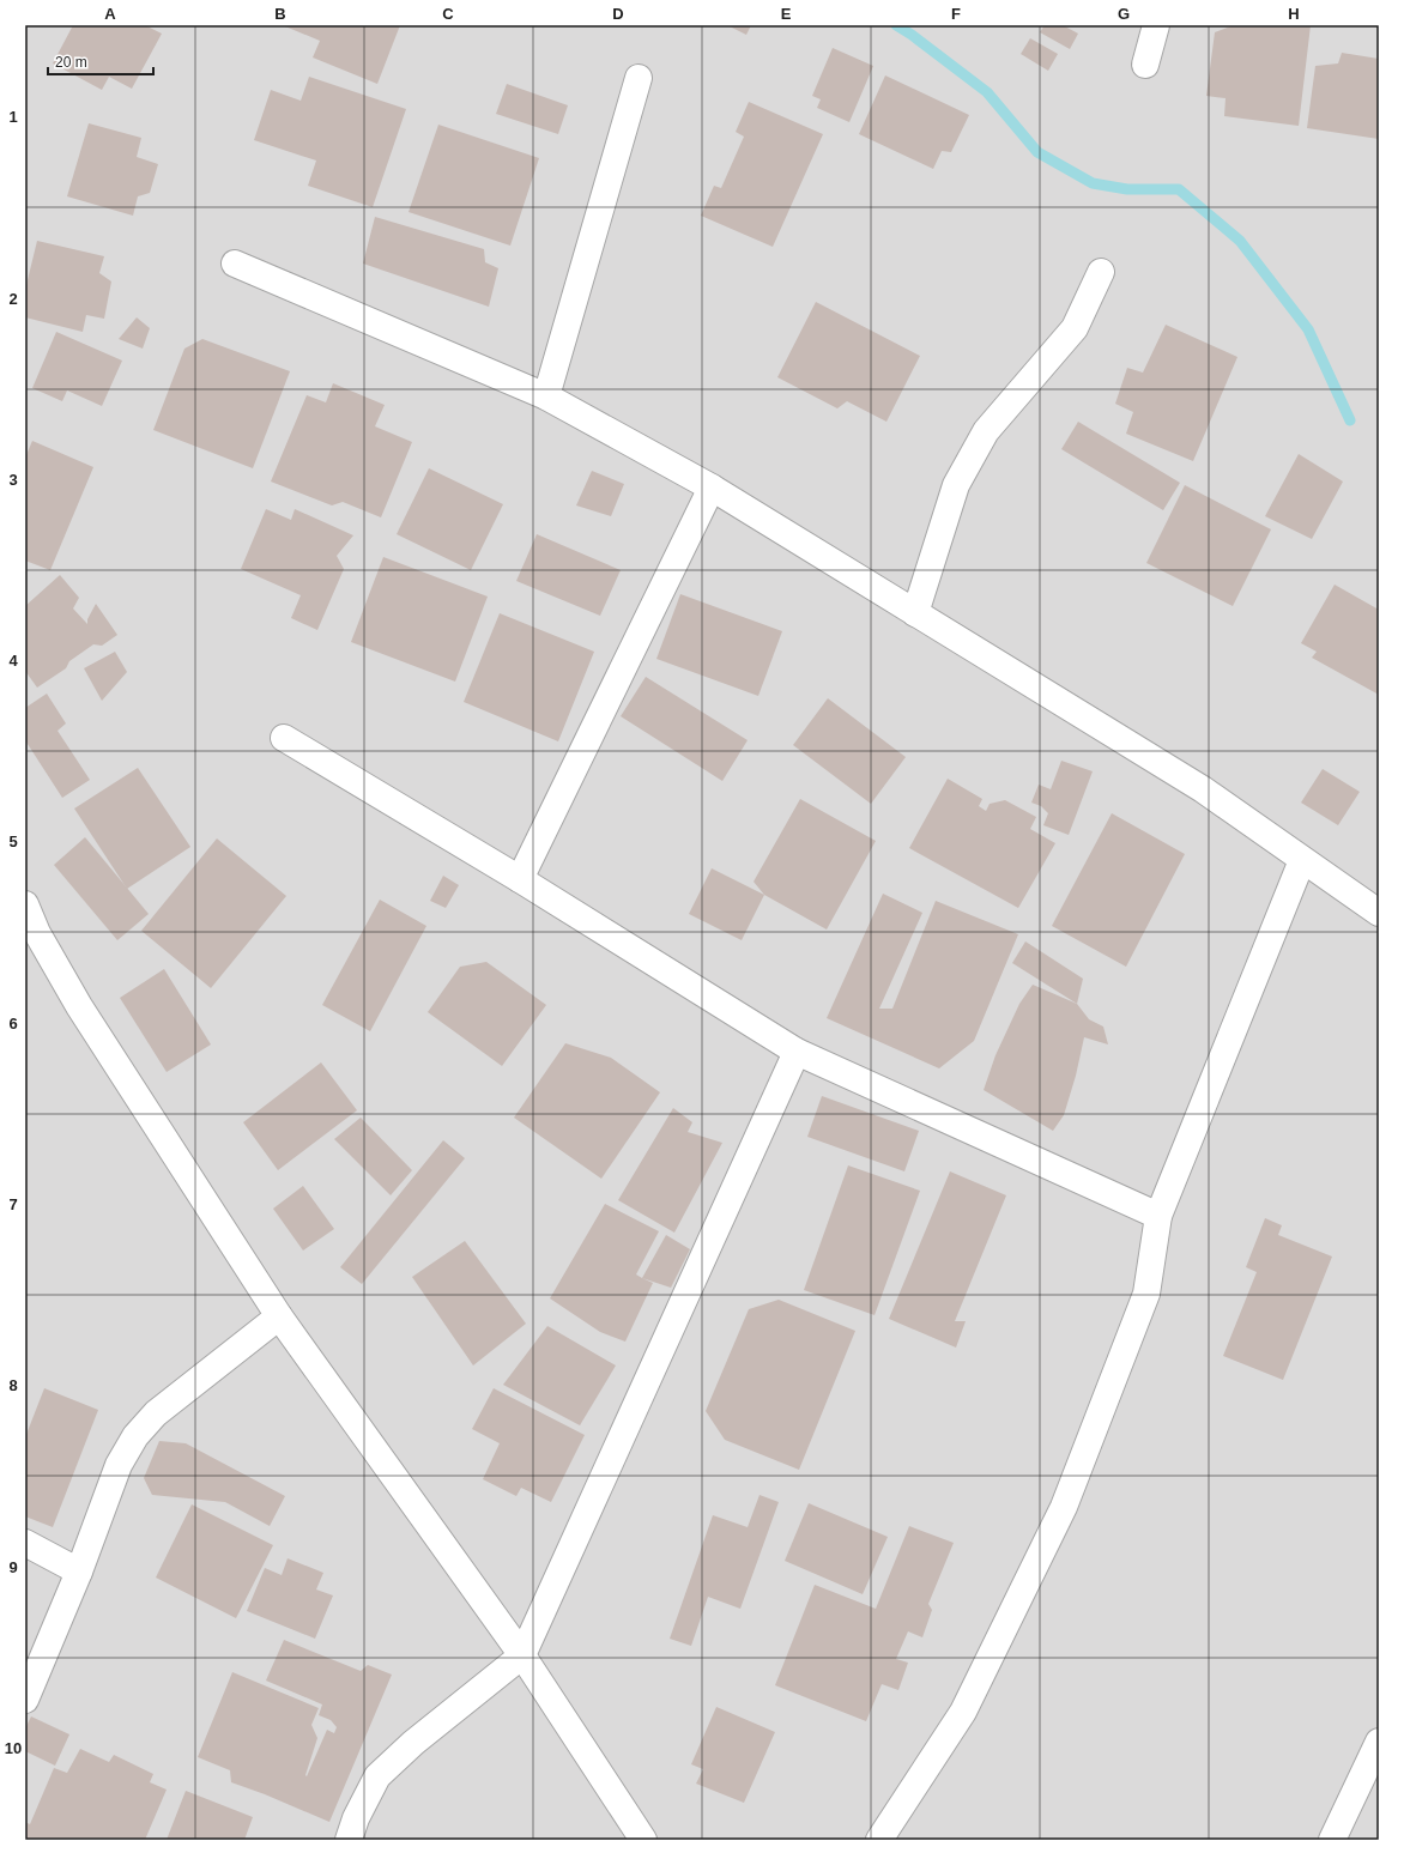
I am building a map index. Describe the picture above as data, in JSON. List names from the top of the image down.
{
  "scale_bar": "20 m",
  "grid": {
    "columns": [
      "A",
      "B",
      "C",
      "D",
      "E",
      "F",
      "G",
      "H"
    ],
    "rows": [
      "1",
      "2",
      "3",
      "4",
      "5",
      "6",
      "7",
      "8",
      "9",
      "10"
    ]
  }
}
